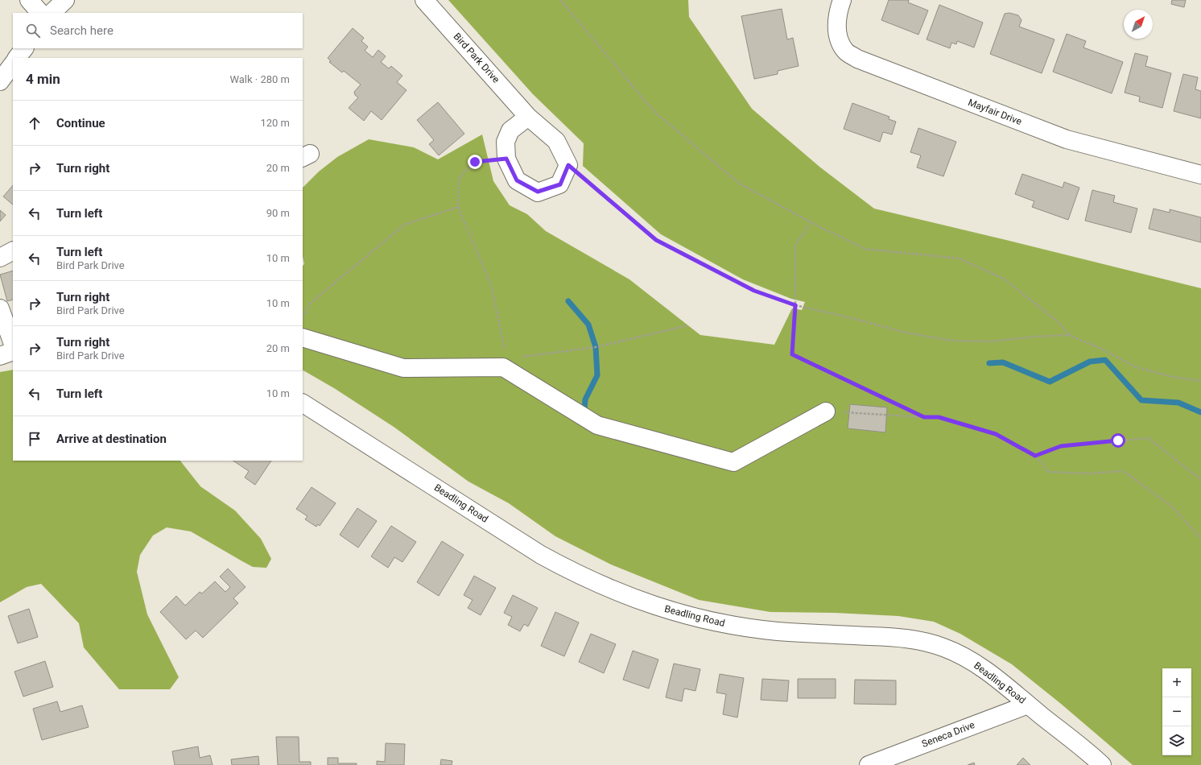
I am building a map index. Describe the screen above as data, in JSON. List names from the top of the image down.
{
  "streets": {
    "street": [
      "Bird Park Drive",
      "Mayfair Drive",
      "Beadling Road",
      "Seneca Drive"
    ]
  },
  "crossings": [
    ["Beadling Road", "Seneca Drive"]
  ],
  "north": "top right",
  "page": {
    "search": "Search here",
    "heading": ["4 min", "Walk · 280 m"],
    "list": [
      ["Continue", "120 m"],
      ["Turn right", "20 m"],
      ["Turn left", "90 m"],
      ["Turn left", "Bird Park Drive", "10 m"],
      ["Turn right", "Bird Park Drive", "10 m"],
      ["Turn right", "Bird Park Drive", "20 m"],
      ["Turn left", "10 m"],
      "Arrive at destination"
    ],
    "map_buttons": ["+", "−"]
  }
}
